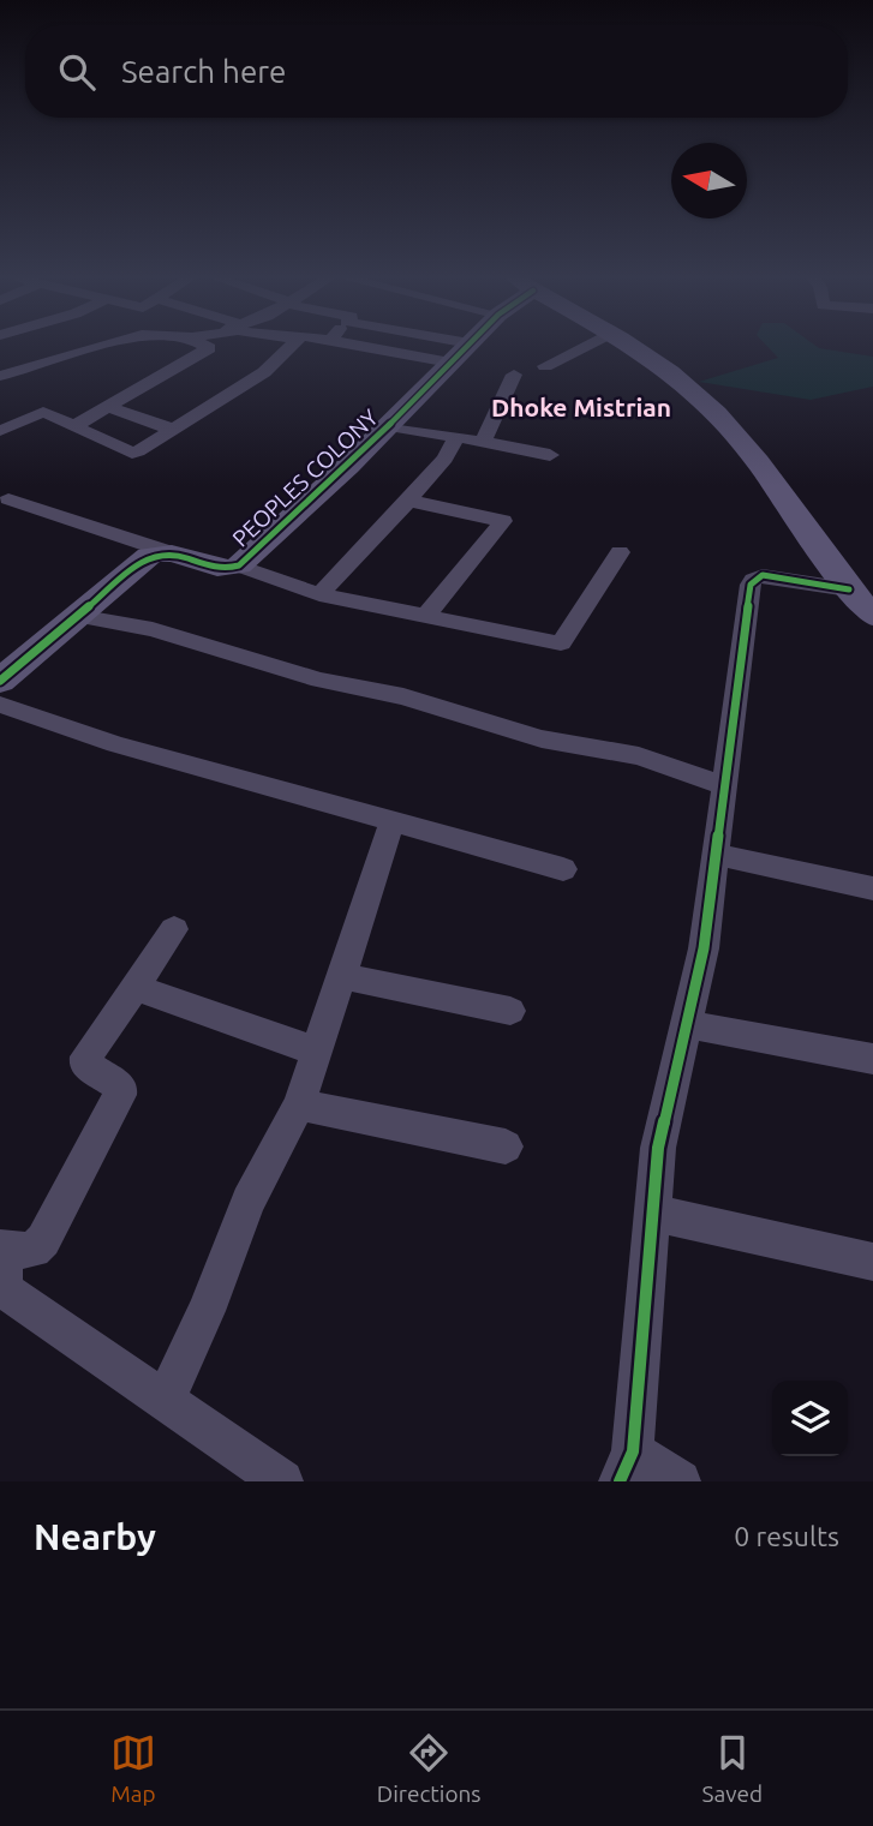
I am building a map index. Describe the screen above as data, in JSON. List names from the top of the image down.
{
  "streets": {
    "street": ["PEOPLES COLONY"]
  },
  "districts": ["Dhoke Mistrian"],
  "north": "left",
  "page": {
    "search": "Search here",
    "heading": ["Nearby", "0 results"],
    "nav": ["Map", "Directions", "Saved"]
  }
}
